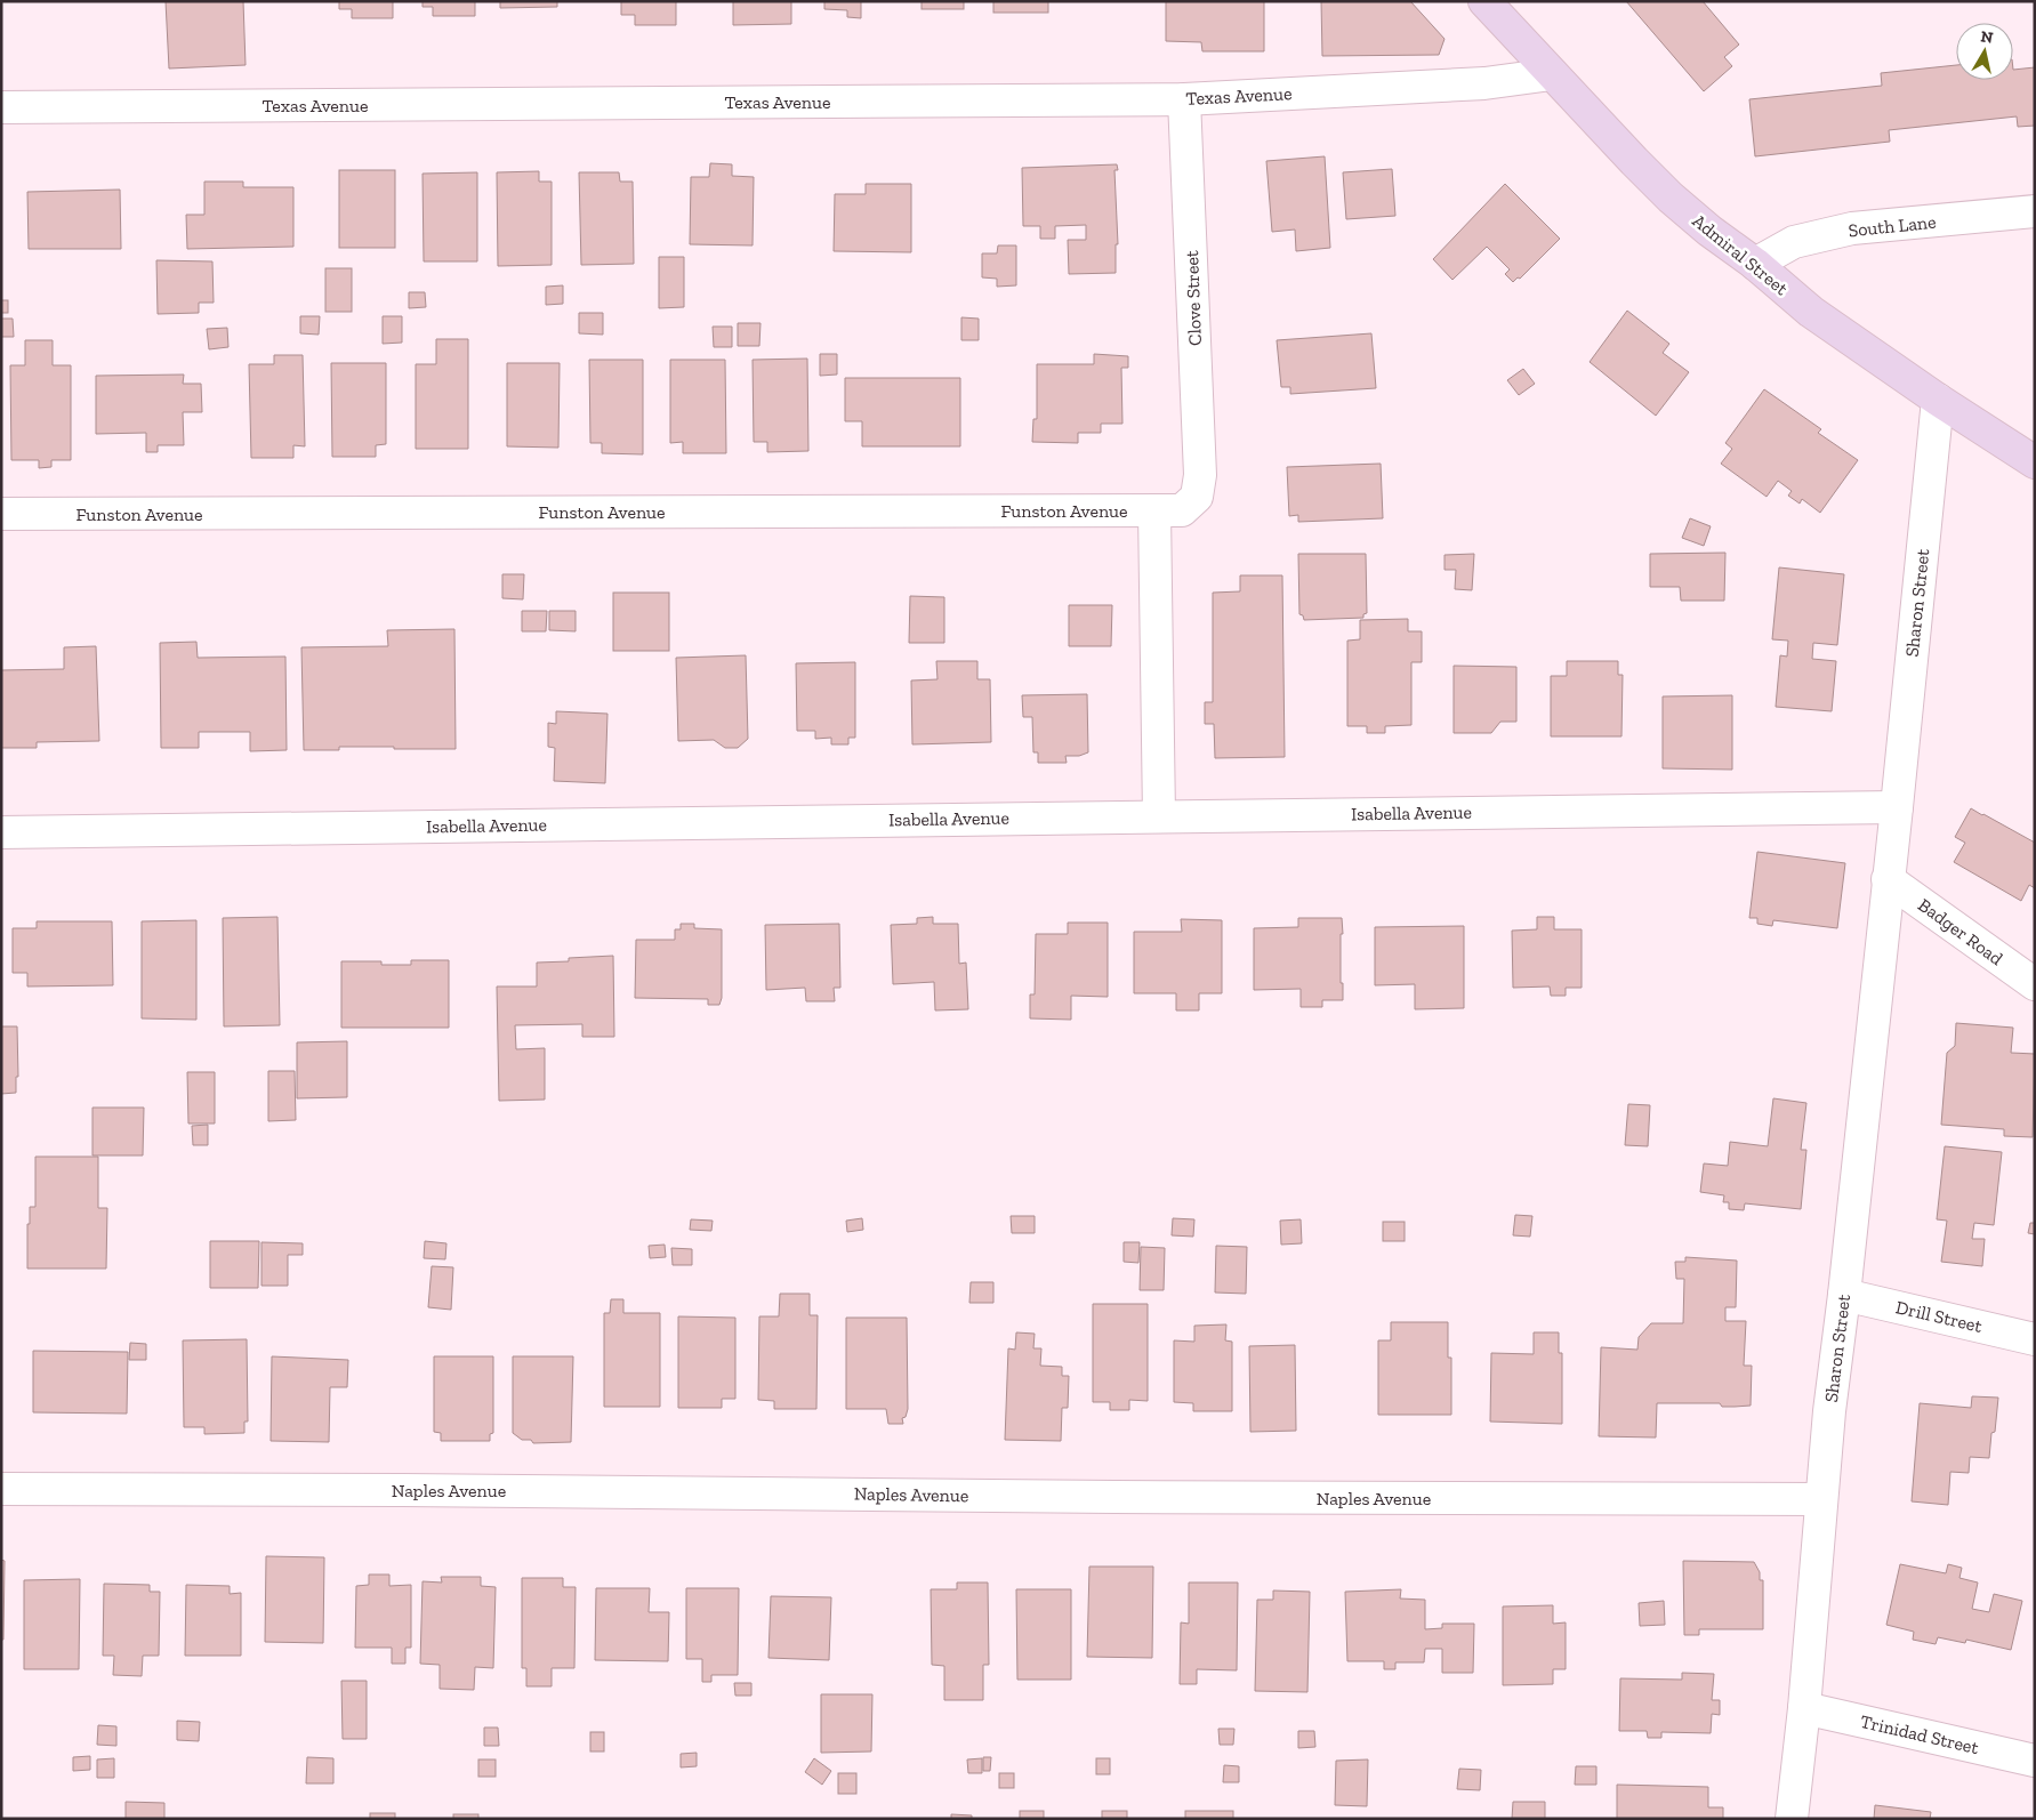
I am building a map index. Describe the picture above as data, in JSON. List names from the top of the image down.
{
  "streets": {
    "main road": ["Admiral Street"],
    "street": [
      "Texas Avenue",
      "South Lane",
      "Clove Street",
      "Funston Avenue",
      "Sharon Street",
      "Isabella Avenue",
      "Badger Road",
      "Drill Street",
      "Naples Avenue",
      "Trinidad Street"
    ]
  },
  "crossings": [
    ["Texas Avenue", "Admiral Street"],
    ["Texas Avenue", "Clove Street"],
    ["South Lane", "Admiral Street"],
    ["Admiral Street", "Sharon Street"],
    ["Clove Street", "Funston Avenue"],
    ["Sharon Street", "Isabella Avenue"],
    ["Sharon Street", "Badger Road"],
    ["Sharon Street", "Drill Street"],
    ["Sharon Street", "Naples Avenue"],
    ["Sharon Street", "Trinidad Street"]
  ],
  "north": "top"
}
